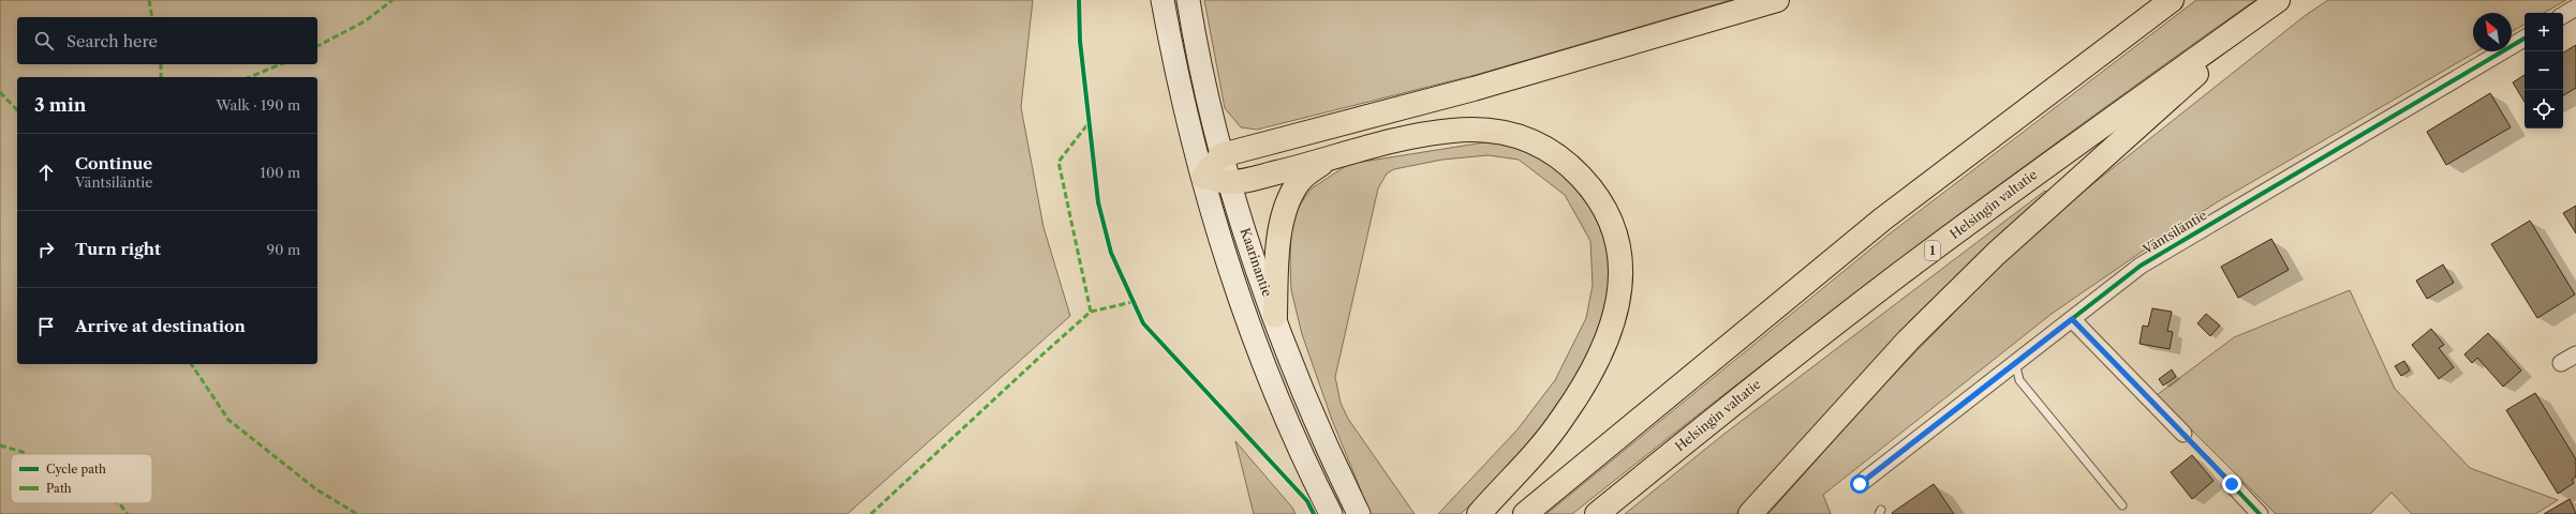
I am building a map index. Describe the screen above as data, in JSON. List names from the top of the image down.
{
  "streets": {
    "highway": ["Helsingin valtatie", "1"],
    "main road": ["Kaarinantie"],
    "street": ["Väntsiläntie"]
  },
  "legend": ["Cycle path", "Path"],
  "north": "top left",
  "page": {
    "map_buttons": ["+", "−"],
    "search": "Search here",
    "heading": ["3 min", "Walk · 190 m"],
    "list": [
      ["Continue", "Väntsiläntie", "100 m"],
      ["Turn right", "90 m"],
      "Arrive at destination"
    ]
  }
}
